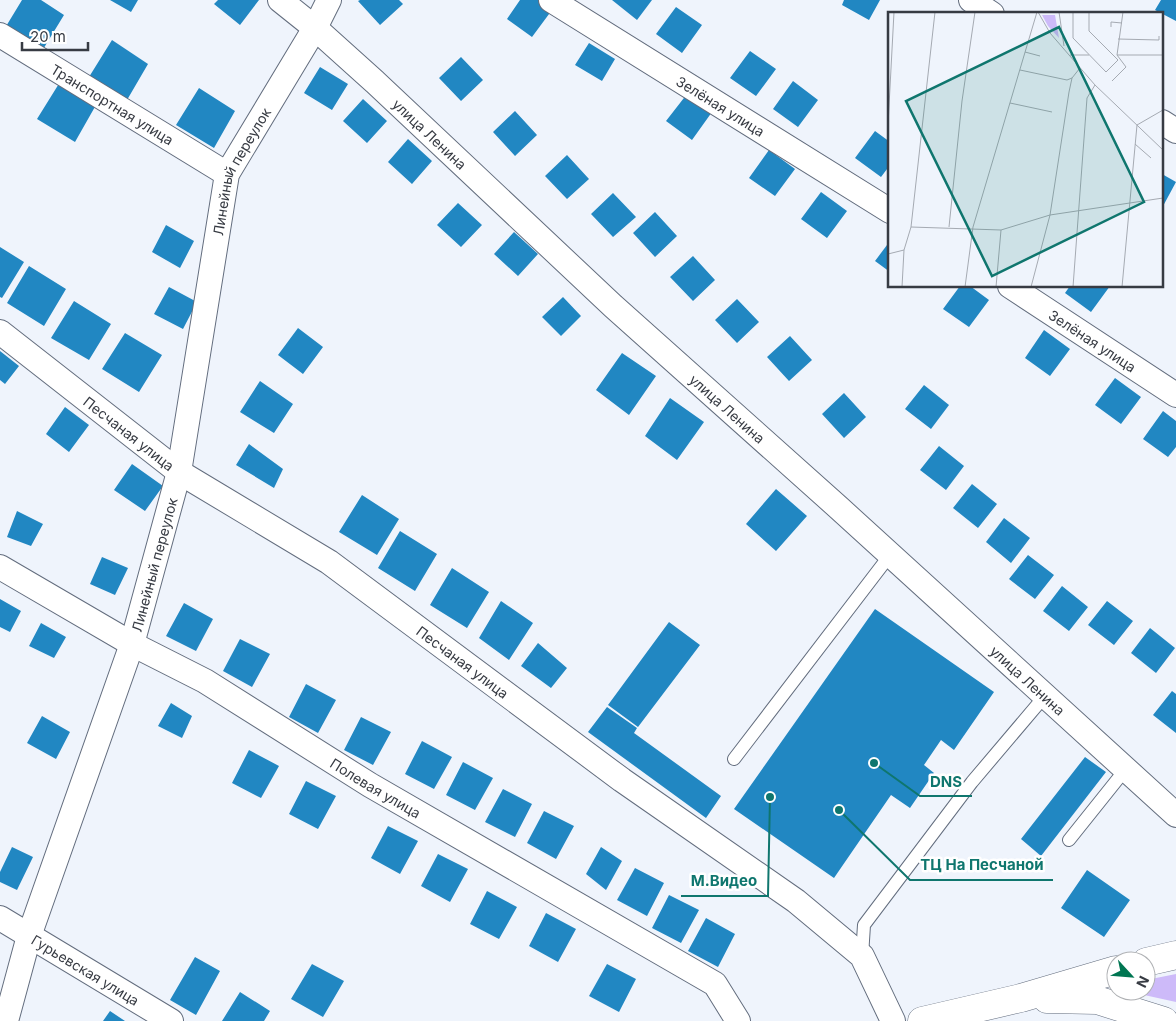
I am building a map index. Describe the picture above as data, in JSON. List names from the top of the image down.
{
  "streets": {
    "street": [
      "Транспортная улица",
      "Зелёная улица",
      "улица Ленина",
      "Линейный переулок",
      "Песчаная улица",
      "Полевая улица",
      "Гурьевская улица"
    ]
  },
  "crossings": [
    ["Транспортная улица", "Линейный переулок"],
    ["улица Ленина", "Линейный переулок"],
    ["Линейный переулок", "Песчаная улица"],
    ["Линейный переулок", "Полевая улица"],
    ["Линейный переулок", "Гурьевская улица"]
  ],
  "places": ["DNS", "М.Видео", "ТЦ На Песчаной"],
  "scale_bar": "20 m",
  "north": "bottom right"
}
